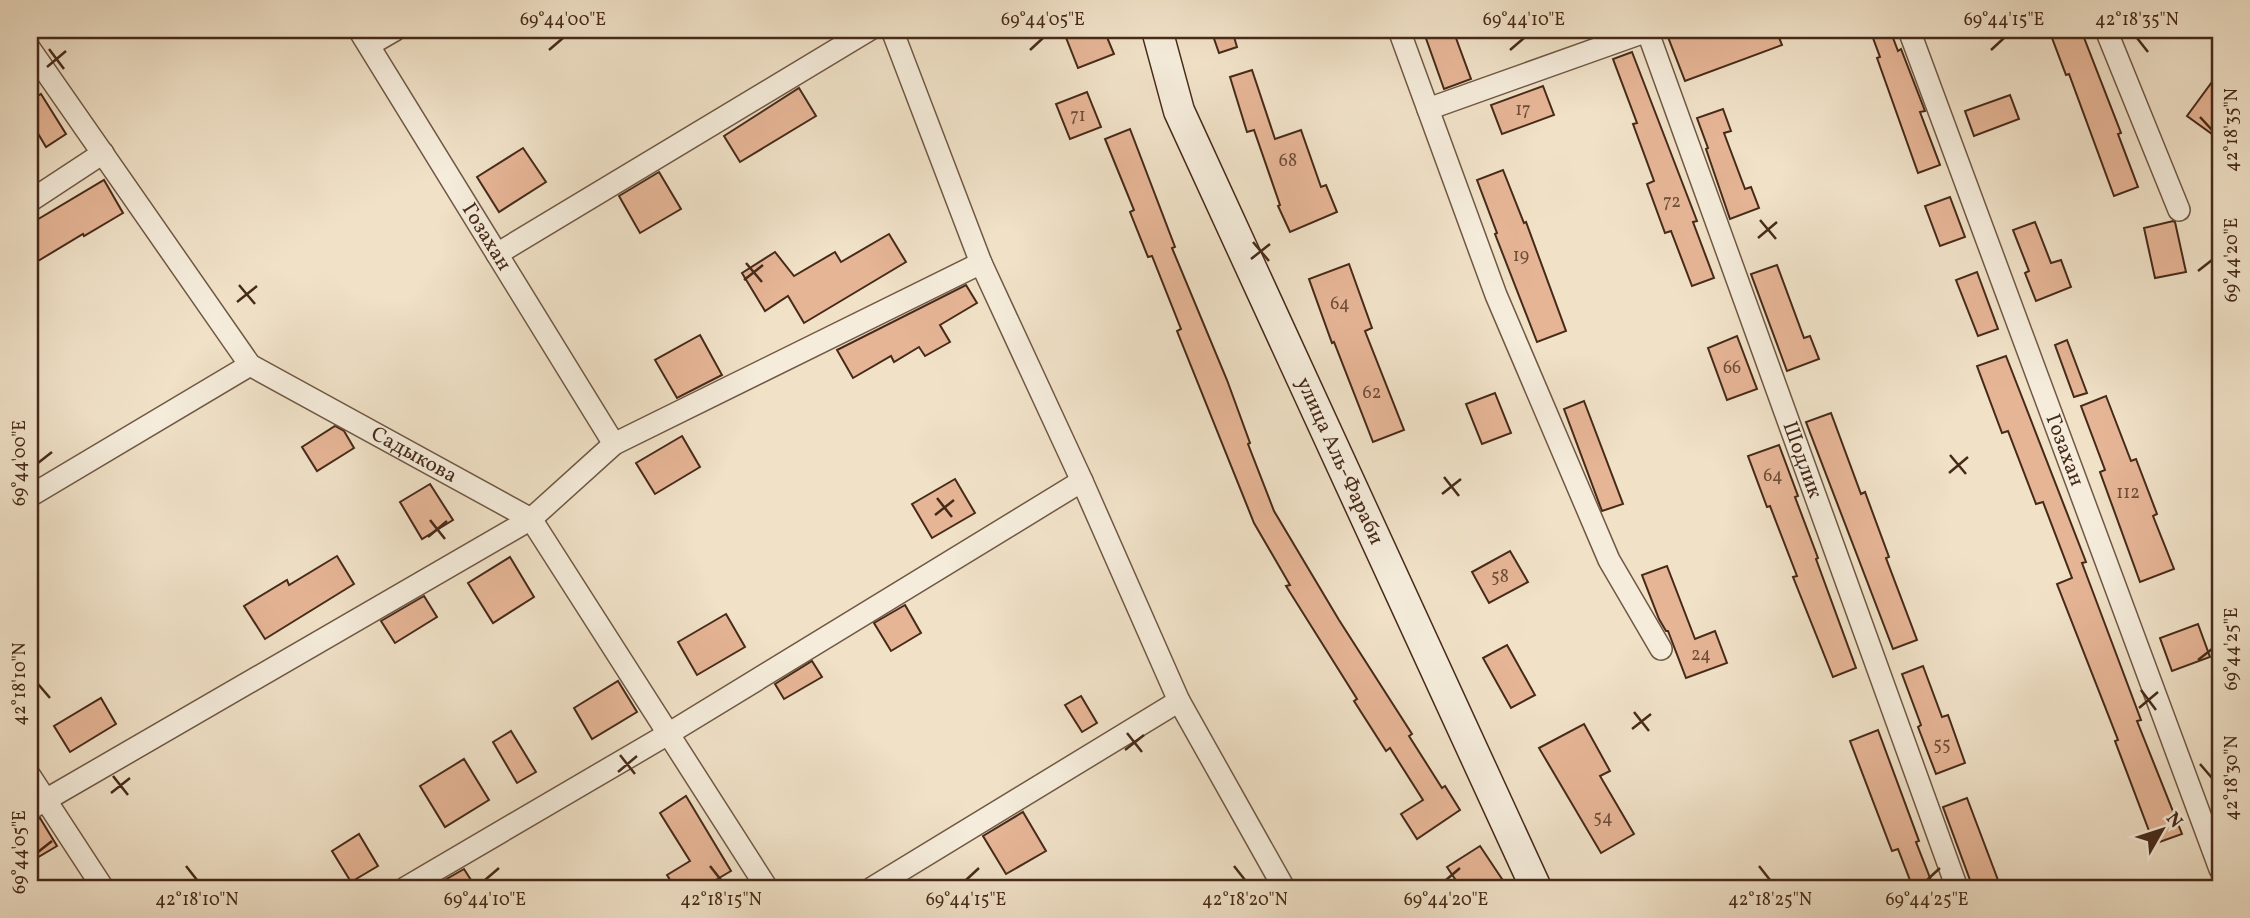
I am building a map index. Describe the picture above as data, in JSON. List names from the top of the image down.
{
  "streets": {
    "main road": ["улица Аль-Фараби"],
    "street": ["Гозахан", "Садыкова", "Шодлик"]
  },
  "house_numbers": [
    "17",
    "71",
    "68",
    "72",
    "19",
    "64",
    "66",
    "62",
    "64",
    "112",
    "58",
    "24",
    "55",
    "54"
  ],
  "north": "top right",
  "coordinates": [
    "69°44'00\"E",
    "69°44'05\"E",
    "69°44'10\"E",
    "69°44'15\"E",
    "42°18'35\"N",
    "69°44'20\"E",
    "69°44'25\"E",
    "42°18'10\"N",
    "42°18'30\"N",
    "42°18'15\"N",
    "42°18'20\"N",
    "42°18'25\"N"
  ]
}
